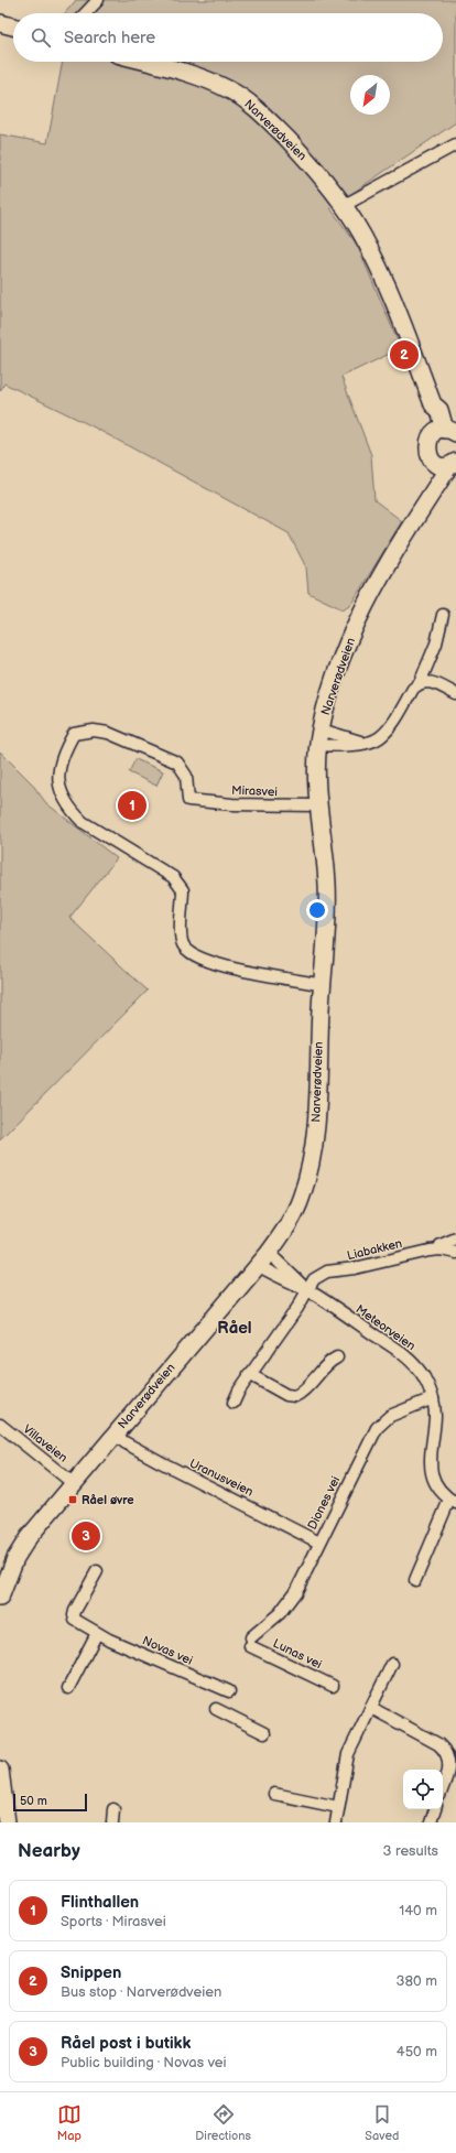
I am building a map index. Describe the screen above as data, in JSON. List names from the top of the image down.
{
  "streets": {
    "main road": ["Narverødveien"],
    "street": [
      "Mirasvei",
      "Liabakken",
      "Meteorveien",
      "Villaveien",
      "Uranusveien",
      "Diones vei",
      "Novas vei",
      "Lunas vei"
    ]
  },
  "crossings": [
    ["Narverødveien", "Mirasvei"],
    ["Narverødveien", "Villaveien"],
    ["Narverødveien", "Uranusveien"],
    ["Liabakken", "Meteorveien"],
    ["Meteorveien", "Diones vei"],
    ["Uranusveien", "Diones vei"],
    ["Diones vei", "Lunas vei"]
  ],
  "districts": ["Råel"],
  "places": {
    "transit": ["Råel øvre"]
  },
  "scale_bar": "50 m",
  "north": "bottom left",
  "page": {
    "search": "Search here",
    "pins": ["2", "1", "3"],
    "scale": "50 m",
    "heading": ["Nearby", "3 results"],
    "list": [
      {
        "mark": "1",
        "name": "Flinthallen",
        "note": "Sports · Mirasvei",
        "value": "140 m"
      },
      {
        "mark": "2",
        "name": "Snippen",
        "note": "Bus stop · Narverødveien",
        "value": "380 m"
      },
      {
        "mark": "3",
        "name": "Råel post i butikk",
        "note": "Public building · Novas vei",
        "value": "450 m"
      }
    ],
    "nav": ["Map", "Directions", "Saved"]
  }
}
